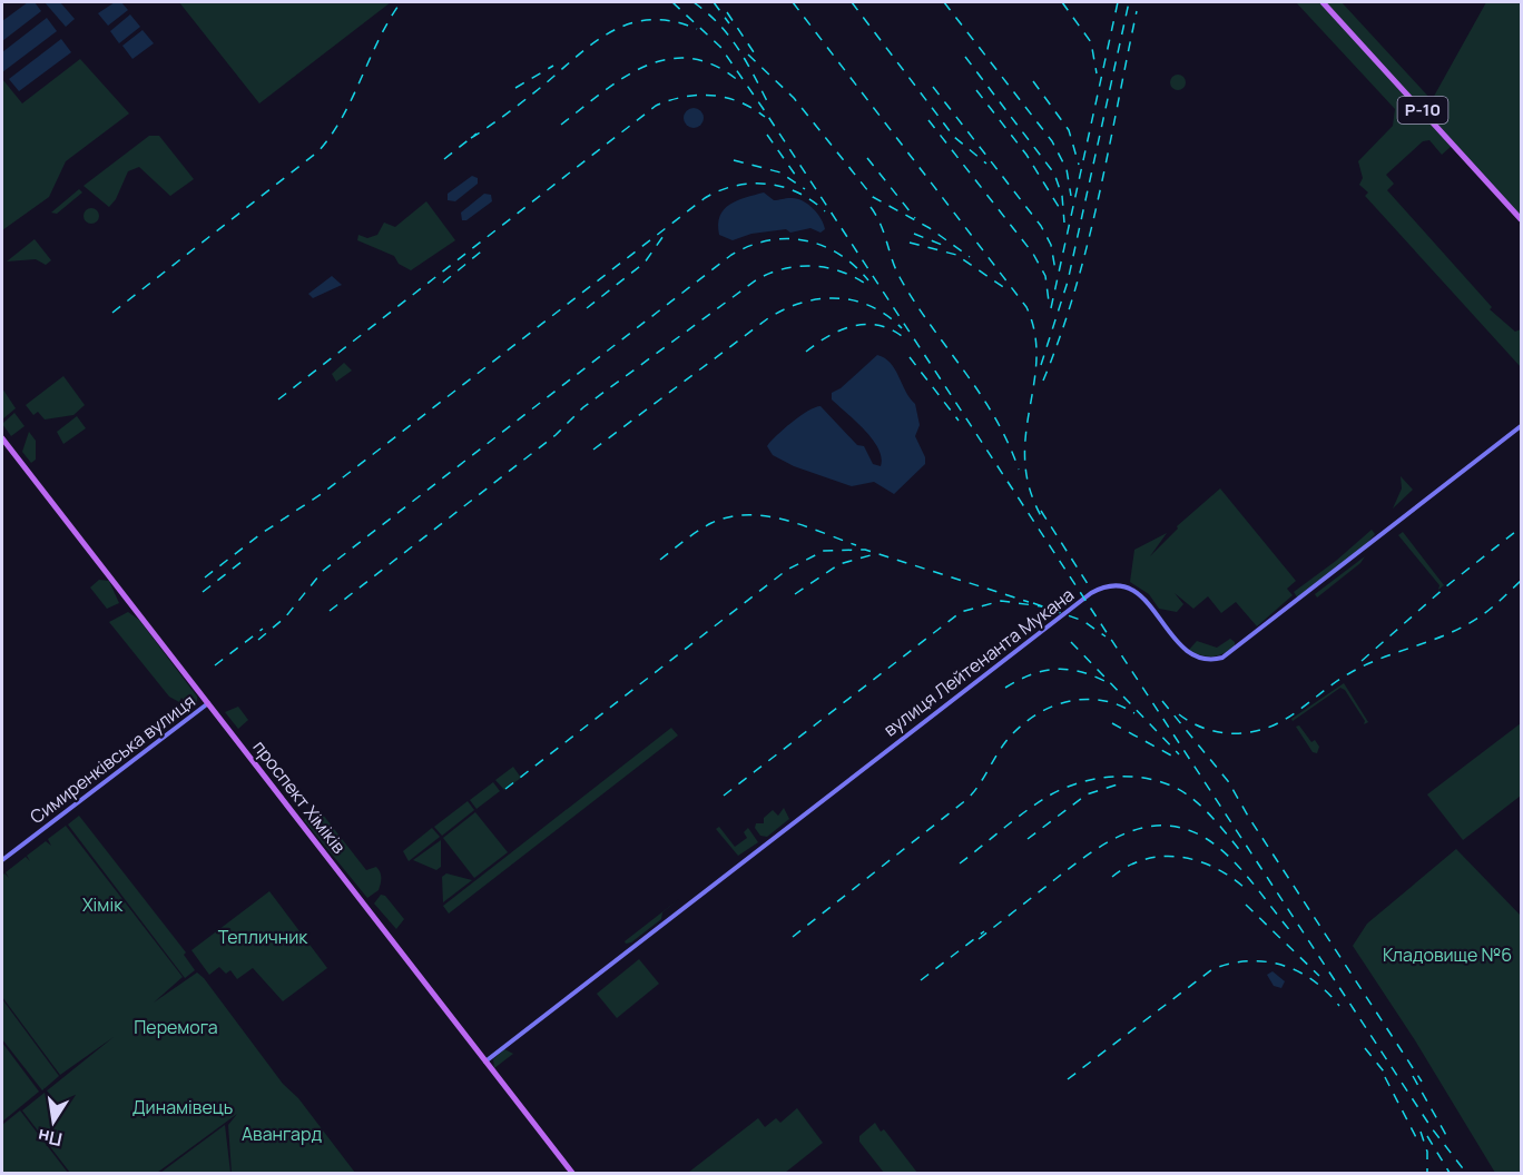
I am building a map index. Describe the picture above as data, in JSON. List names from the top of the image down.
{
  "streets": {
    "main road": [
      "Р-10",
      "вулиця Лейтенанта Мукана",
      "Симиренківська вулиця",
      "проспект Хіміків"
    ]
  },
  "crossings": [
    ["вулиця Лейтенанта Мукана", "проспект Хіміків"],
    ["Симиренківська вулиця", "проспект Хіміків"]
  ],
  "parks": [
    "Хімік",
    "Тепличник",
    "Кладовище №6",
    "Перемога",
    "Динамівець",
    "Авангард"
  ],
  "north": "bottom"
}
